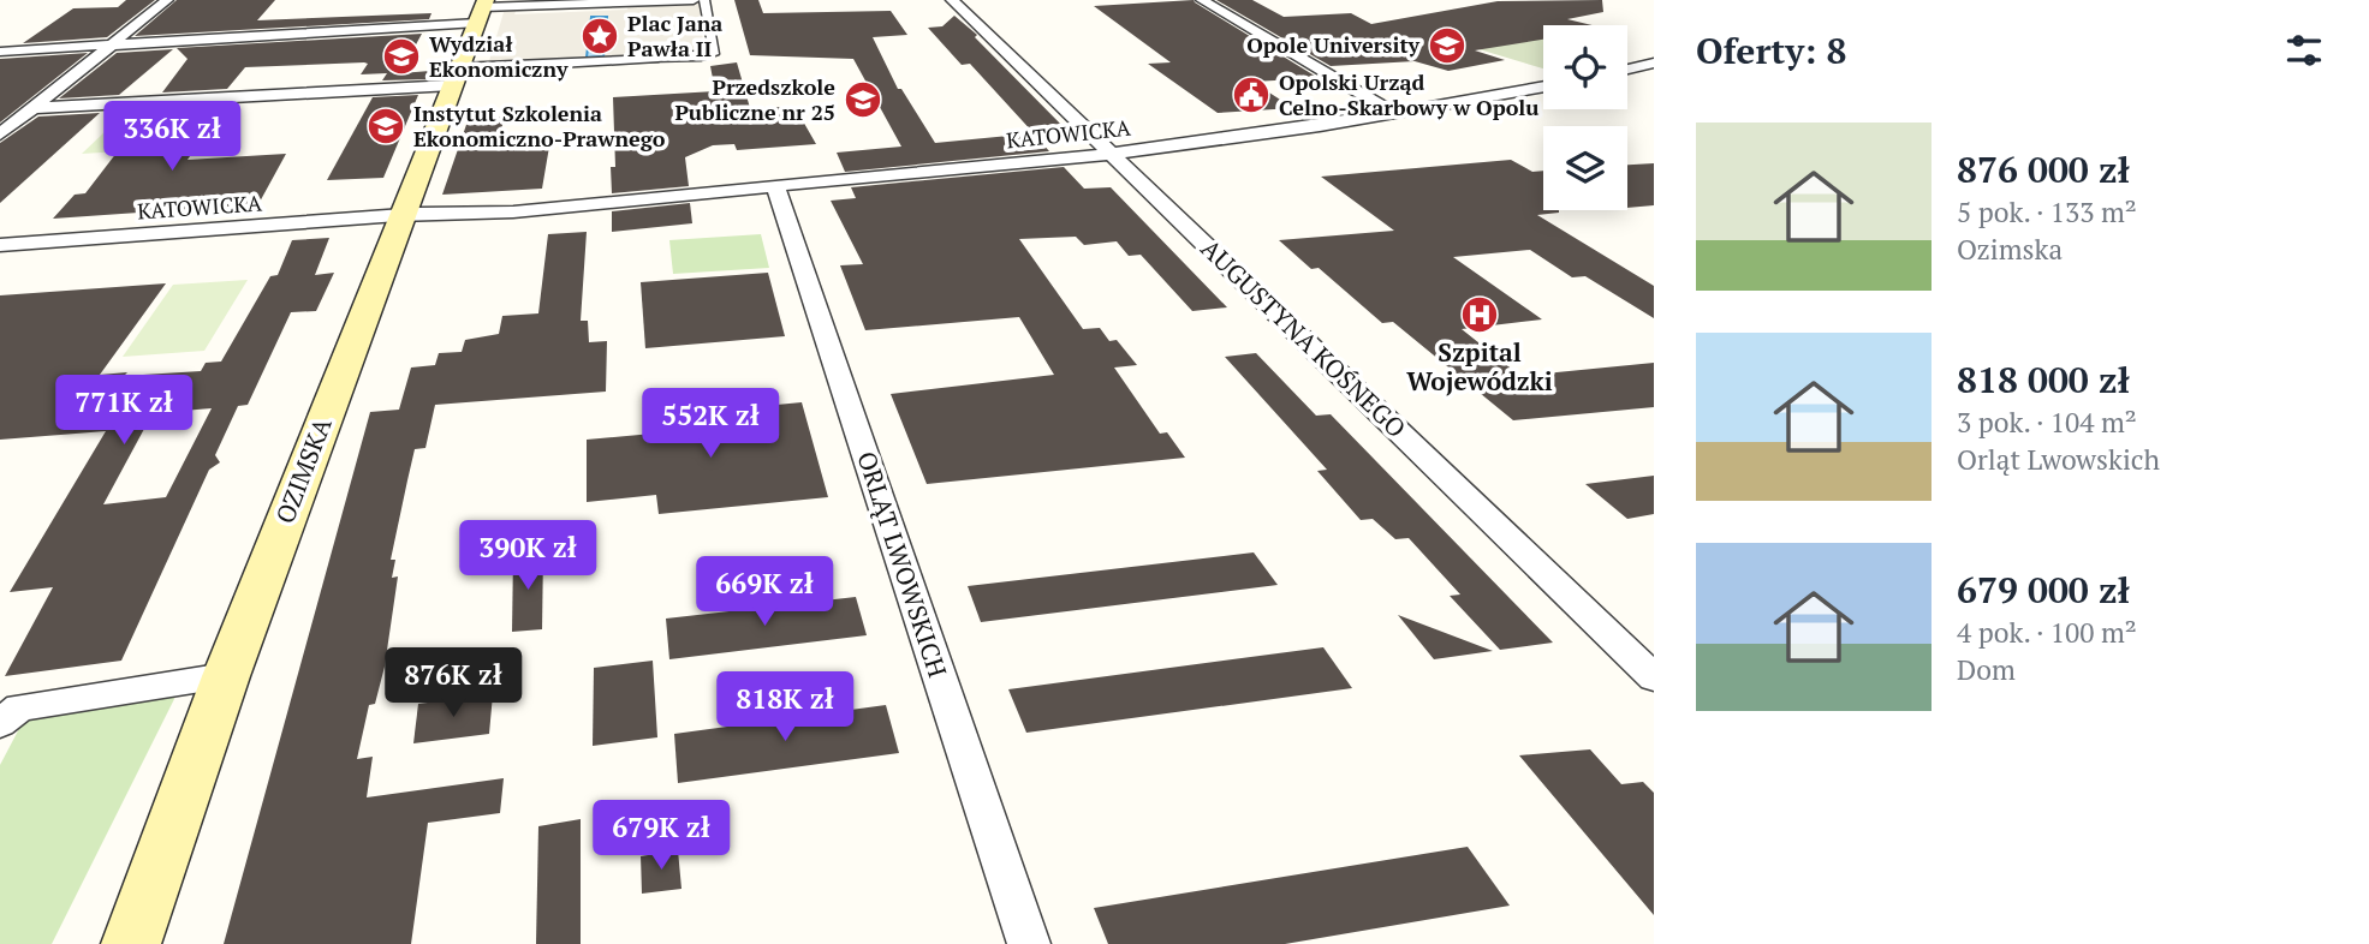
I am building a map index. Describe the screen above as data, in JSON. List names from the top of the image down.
{
  "streets": {
    "main road": ["OZIMSKA"],
    "street": ["KATOWICKA", "AUGUSTYNA KOŚNEGO", "ORLĄT LWOWSKICH"]
  },
  "crossings": [
    ["KATOWICKA", "AUGUSTYNA KOŚNEGO"],
    ["KATOWICKA", "OZIMSKA"],
    ["KATOWICKA", "ORLĄT LWOWSKICH"]
  ],
  "places": {
    "place": ["Plac Jana Pawła II"],
    "school or university": [
      "Opole University",
      "Wydział Ekonomiczny",
      "Przedszkole Publiczne nr 25",
      "Instytut Szkolenia Ekonomiczno-Prawnego"
    ],
    "public building": ["Opolski Urząd Celno-Skarbowy w Opolu"],
    "hospital": ["Szpital Wojewódzki"]
  },
  "page": {
    "heading": "Oferty: 8",
    "price": [
      "336K zł",
      "771K zł",
      "552K zł",
      "390K zł",
      "669K zł",
      "876K zł",
      "818K zł",
      "679K zł"
    ],
    "list": [
      {
        "name": "876 000 zł",
        "note": "5 pok. · 133 m² · Ozimska"
      },
      {
        "name": "818 000 zł",
        "note": "3 pok. · 104 m² · Orląt Lwowskich"
      },
      {
        "name": "679 000 zł",
        "note": "4 pok. · 100 m² · Dom"
      }
    ]
  }
}
